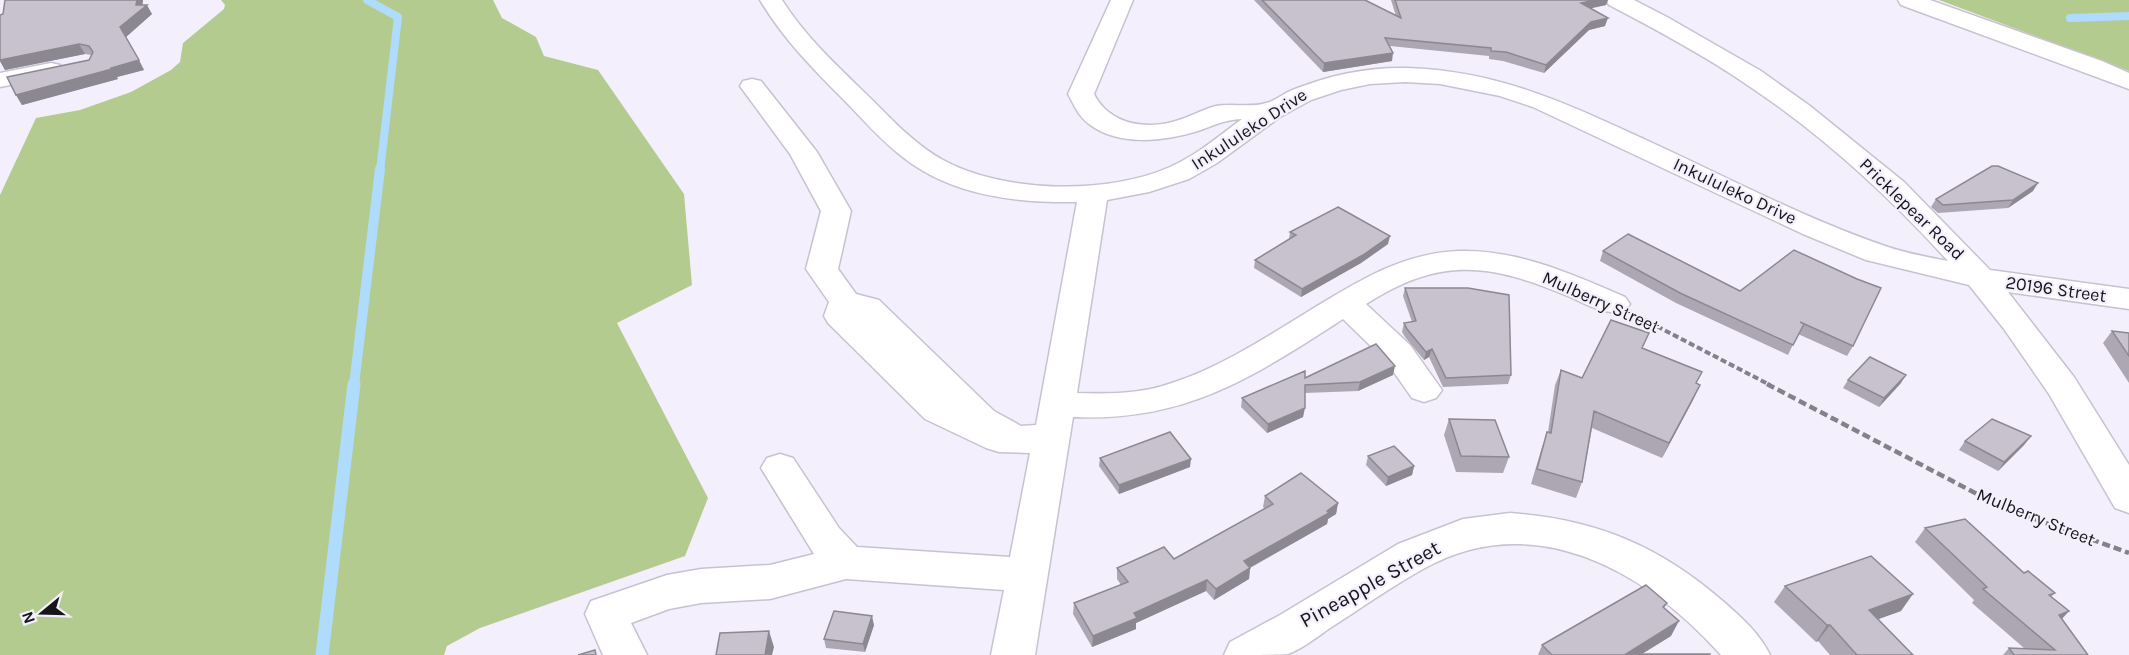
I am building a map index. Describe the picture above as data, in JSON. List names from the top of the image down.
{
  "streets": {
    "street": [
      "Inkululeko Drive",
      "Pricklepear Road",
      "20196 Street",
      "Mulberry Street",
      "Pineapple Street"
    ]
  },
  "crossings": [
    ["Inkululeko Drive", "Pricklepear Road"],
    ["Inkululeko Drive", "20196 Street"],
    ["Pricklepear Road", "20196 Street"]
  ],
  "north": "left"
}
